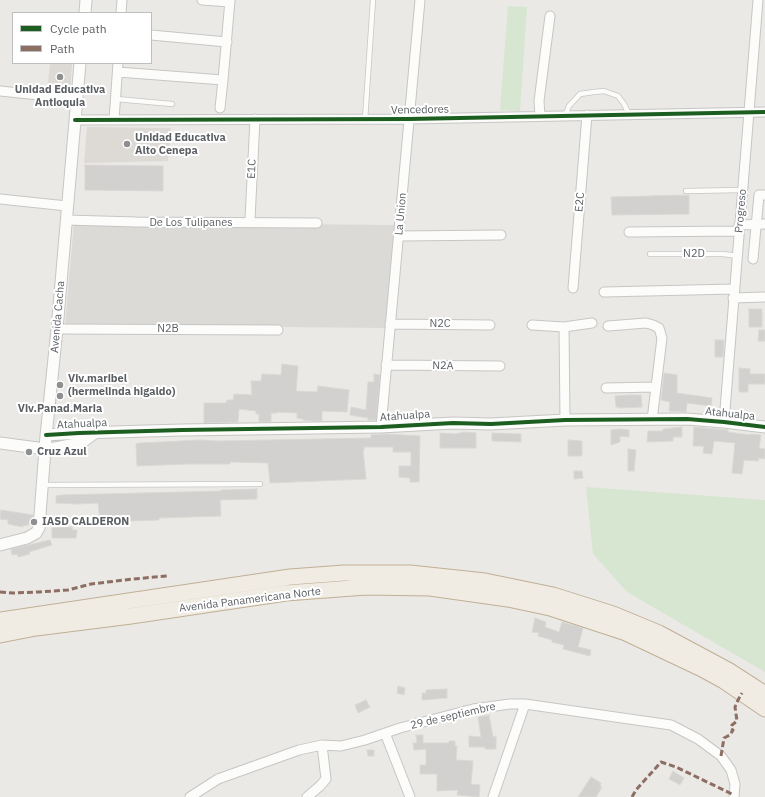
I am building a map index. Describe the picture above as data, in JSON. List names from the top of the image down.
{
  "streets": {
    "highway": ["Avenida Panamericana Norte"],
    "street": [
      "Vencedores",
      "E1C",
      "E2C",
      "Progreso",
      "La Union",
      "De Los Tulipanes",
      "Avenida Cacha",
      "N2C",
      "N2B",
      "N2A",
      "Atahualpa",
      "29 de septiembre"
    ],
    "lane": ["N2D"]
  },
  "crossings": [
    ["Vencedores", "E1C"],
    ["Vencedores", "E2C"],
    ["Vencedores", "Progreso"],
    ["Vencedores", "La Union"],
    ["Vencedores", "Avenida Cacha"],
    ["Progreso", "N2D"],
    ["Progreso", "Atahualpa"],
    ["La Union", "N2C"],
    ["La Union", "N2A"],
    ["La Union", "Atahualpa"],
    ["De Los Tulipanes", "Avenida Cacha"],
    ["Avenida Cacha", "N2B"],
    ["Avenida Cacha", "Atahualpa"]
  ],
  "places": [
    "Unidad Educativa Antioquia",
    "Unidad Educativa Alto Cenepa",
    "Viv.maribel (hermelinda higaldo)",
    "Viv.Panad.Maria",
    "Cruz Azul",
    "IASD CALDERON"
  ],
  "legend": ["Cycle path", "Path"]
}
